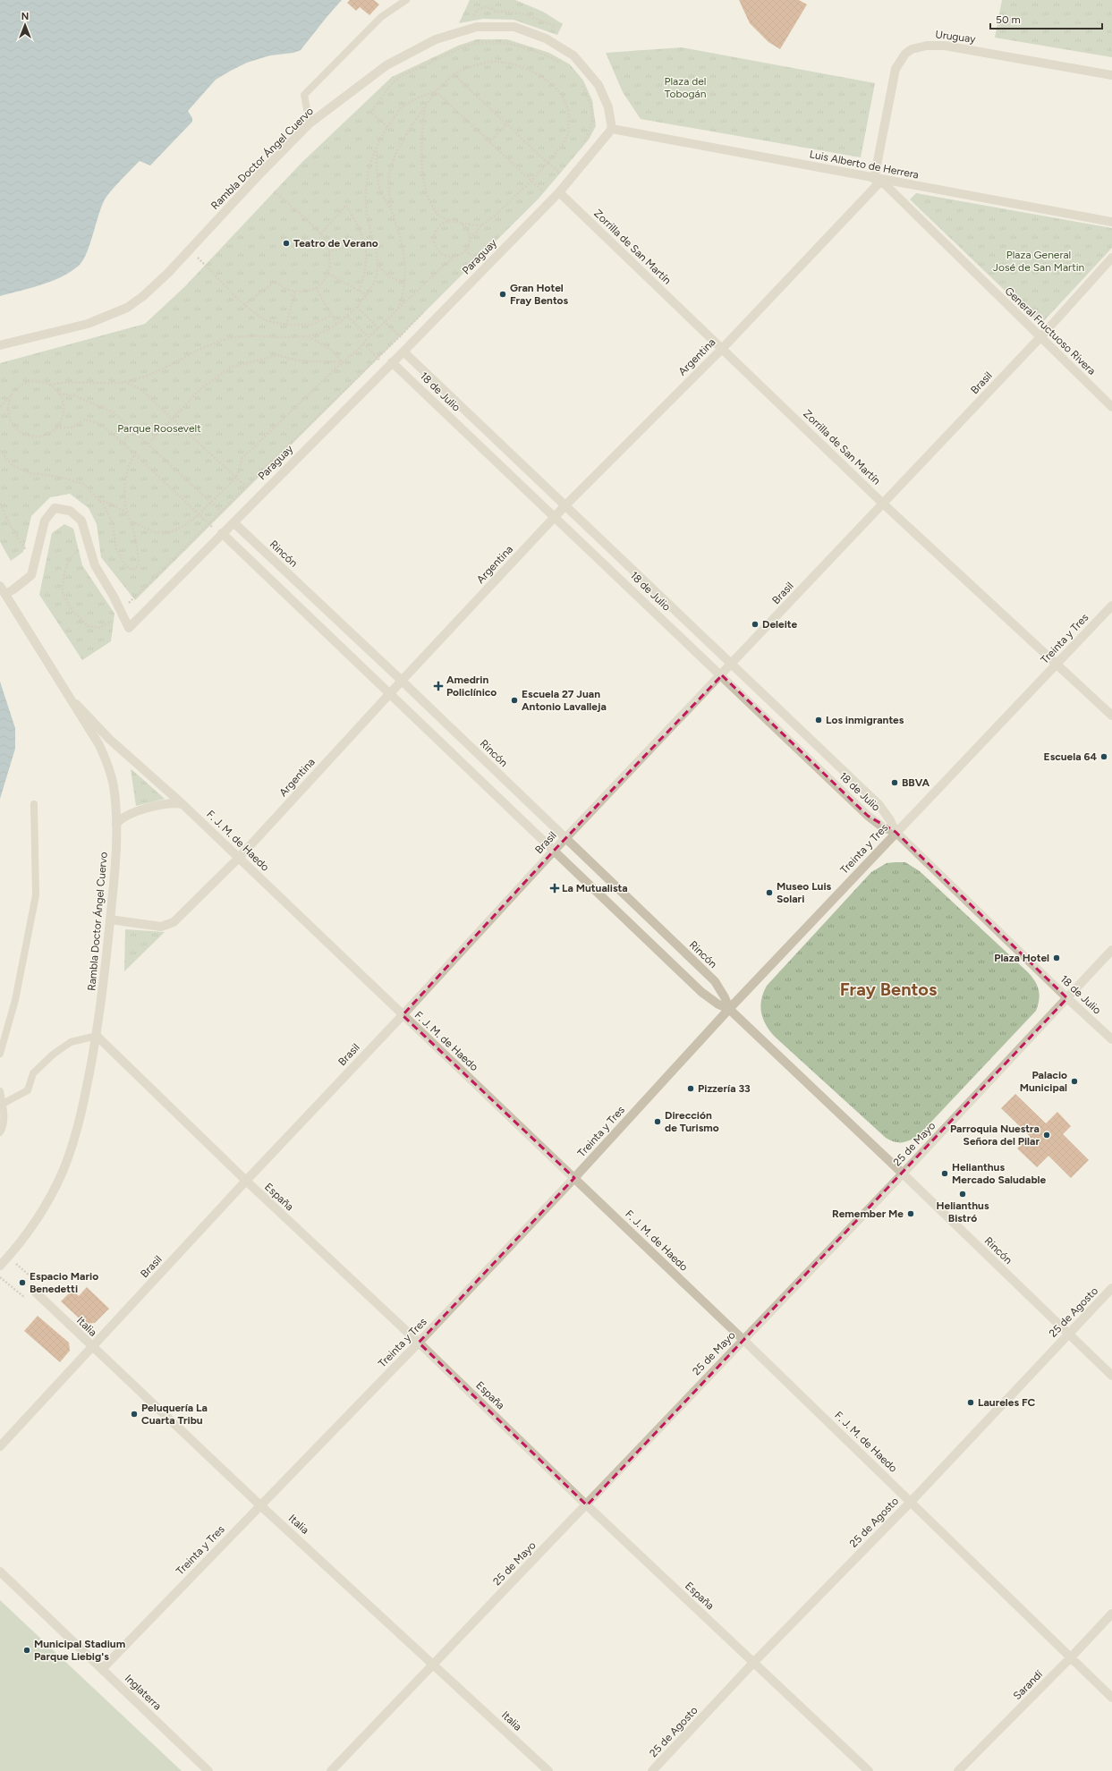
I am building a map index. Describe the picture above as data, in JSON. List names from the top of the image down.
{
  "streets": {
    "street": [
      "Uruguay",
      "Rambla Doctor Ángel Cuervo",
      "Luis Alberto de Herrera",
      "Zorrilla de San Martín",
      "Paraguay",
      "General Fructuoso Rivera",
      "Argentina",
      "Brasil",
      "18 de Julio",
      "Rincón",
      "Treinta y Tres",
      "F. J. M. de Haedo",
      "25 de Mayo",
      "España",
      "25 de Agosto",
      "Italia",
      "Sarandí",
      "Inglaterra"
    ]
  },
  "crossings": [
    ["Uruguay", "Luis Alberto de Herrera"],
    ["Uruguay", "General Fructuoso Rivera"],
    ["Uruguay", "Argentina"],
    ["Rambla Doctor Ángel Cuervo", "Luis Alberto de Herrera"],
    ["Rambla Doctor Ángel Cuervo", "Paraguay"],
    ["Rambla Doctor Ángel Cuervo", "Argentina"],
    ["Rambla Doctor Ángel Cuervo", "F. J. M. de Haedo"],
    ["Rambla Doctor Ángel Cuervo", "España"],
    ["Luis Alberto de Herrera", "Paraguay"],
    ["Luis Alberto de Herrera", "General Fructuoso Rivera"],
    ["Luis Alberto de Herrera", "Argentina"],
    ["Zorrilla de San Martín", "Paraguay"],
    ["Zorrilla de San Martín", "Argentina"],
    ["Zorrilla de San Martín", "Brasil"],
    ["Zorrilla de San Martín", "Treinta y Tres"],
    ["Paraguay", "18 de Julio"],
    ["Paraguay", "Rincón"],
    ["General Fructuoso Rivera", "Argentina"],
    ["General Fructuoso Rivera", "Brasil"],
    ["Argentina", "18 de Julio"],
    ["Argentina", "Rincón"],
    ["Argentina", "F. J. M. de Haedo"],
    ["Brasil", "18 de Julio"],
    ["Brasil", "Rincón"],
    ["Brasil", "F. J. M. de Haedo"],
    ["Brasil", "España"],
    ["Brasil", "Italia"],
    ["18 de Julio", "Treinta y Tres"],
    ["18 de Julio", "25 de Mayo"],
    ["Rincón", "Treinta y Tres"],
    ["Rincón", "25 de Mayo"],
    ["Rincón", "25 de Agosto"],
    ["Treinta y Tres", "F. J. M. de Haedo"],
    ["Treinta y Tres", "España"],
    ["Treinta y Tres", "Italia"],
    ["Treinta y Tres", "Inglaterra"],
    ["F. J. M. de Haedo", "25 de Mayo"],
    ["F. J. M. de Haedo", "25 de Agosto"],
    ["F. J. M. de Haedo", "Sarandí"],
    ["25 de Mayo", "España"],
    ["25 de Mayo", "Italia"],
    ["España", "25 de Agosto"]
  ],
  "districts": ["Fray Bentos"],
  "parks": ["Plaza del Tobogán", "Plaza General José de San Martin", "Parque Roosevelt"],
  "places": {
    "other": [
      "Teatro de Verano",
      "Gran Hotel Fray Bentos",
      "Deleite",
      "Escuela 27 Juan Antonio Lavalleja",
      "Los inmigrantes",
      "Escuela 64",
      "BBVA",
      "Museo Luis Solari",
      "Plaza Hotel",
      "Palacio Municipal",
      "Pizzería 33",
      "Dirección de Turismo",
      "Parroquia Nuestra Señora del Pilar",
      "Helianthus Mercado Saludable",
      "Helianthus Bistró",
      "Remember Me",
      "Espacio Mario Benedetti",
      "Laureles FC",
      "Peluquería La Cuarta Tribu",
      "Municipal Stadium Parque Liebig's"
    ],
    "health": ["Amedrin Policlínico", "La Mutualista"]
  },
  "scale_bar": "50 m",
  "north": "top"
}
